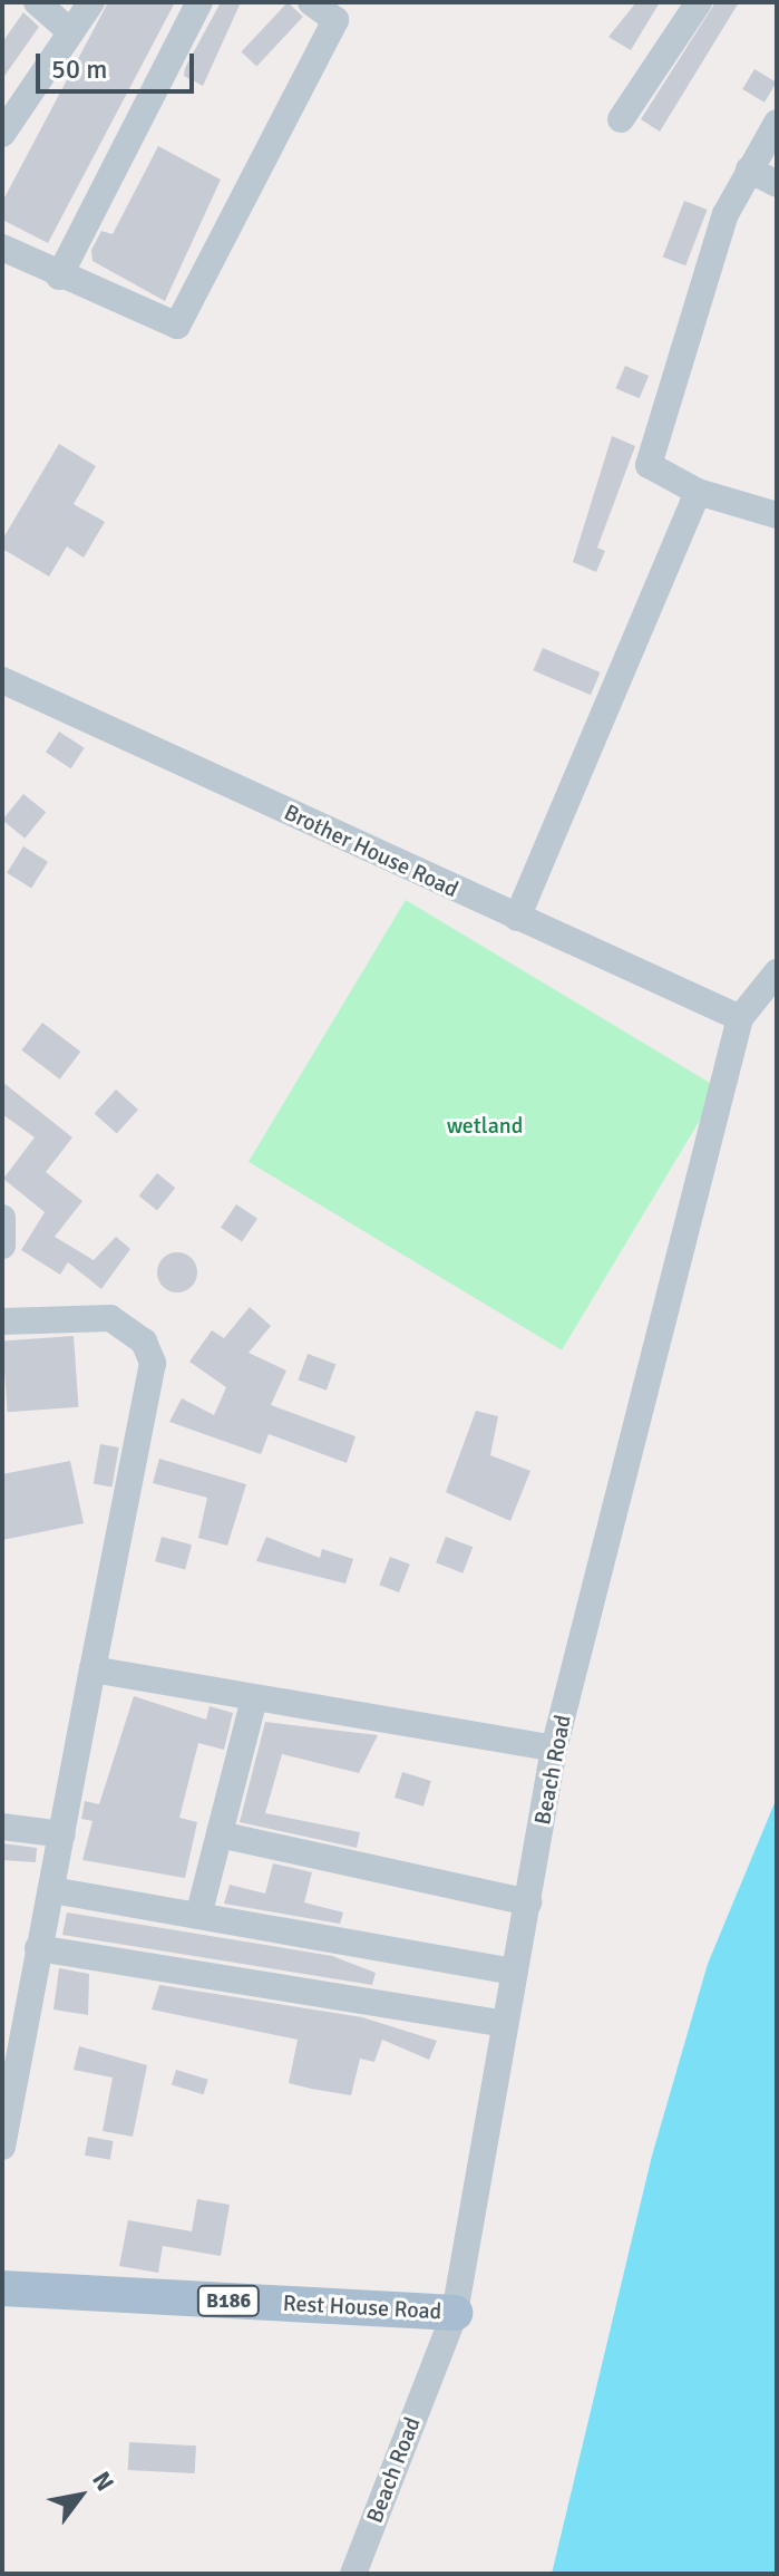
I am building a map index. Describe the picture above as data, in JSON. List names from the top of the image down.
{
  "streets": {
    "main road": ["B186", "Rest House Road"],
    "street": ["Brother House Road", "Beach Road"]
  },
  "crossings": [
    ["Brother House Road", "Beach Road"],
    ["Beach Road", "Rest House Road"]
  ],
  "parks": ["wetland"],
  "scale_bar": "50 m",
  "north": "top right"
}
